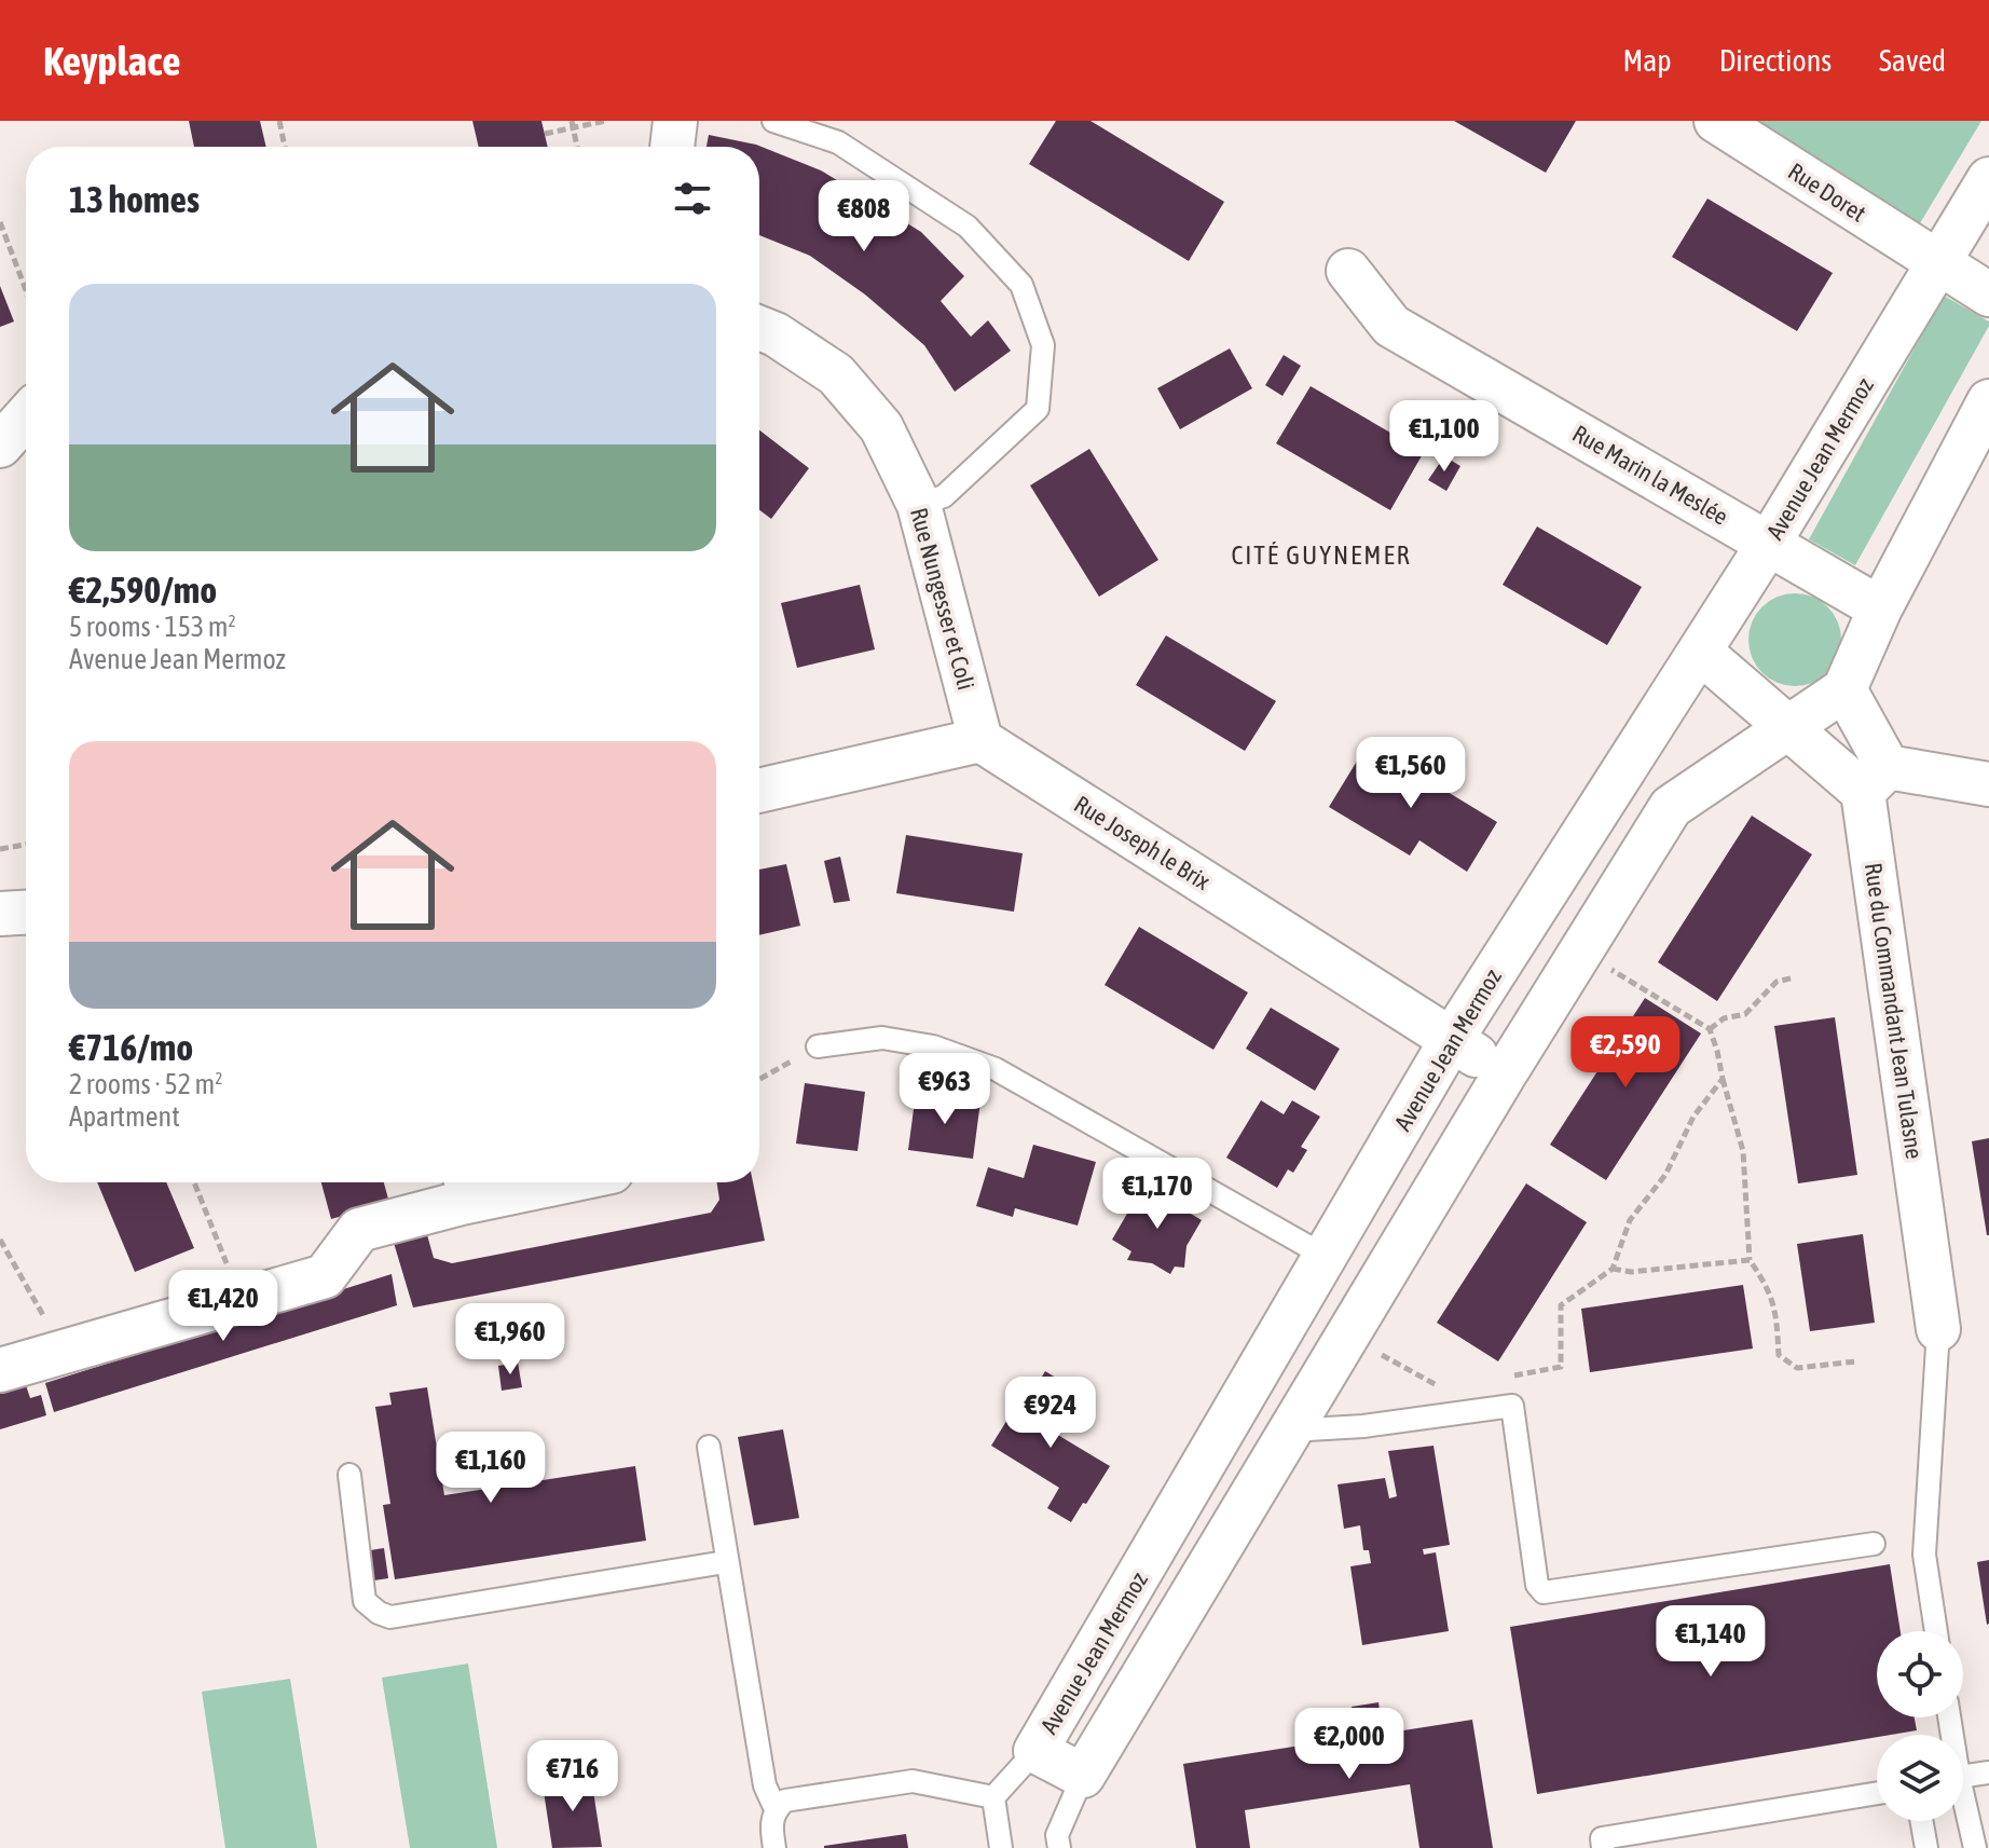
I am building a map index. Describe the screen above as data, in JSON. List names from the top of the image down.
{
  "streets": {
    "street": [
      "Rue Doret",
      "Avenue Jean Mermoz",
      "Rue Marin la Meslée",
      "Rue Nungesser et Coli",
      "Rue Joseph le Brix",
      "Rue du Commandant Jean Tulasne"
    ]
  },
  "crossings": [
    ["Rue Doret", "Avenue Jean Mermoz"],
    ["Avenue Jean Mermoz", "Rue Marin la Meslée"],
    ["Avenue Jean Mermoz", "Rue Joseph le Brix"],
    ["Rue Nungesser et Coli", "Rue Joseph le Brix"]
  ],
  "districts": ["CITÉ GUYNEMER"],
  "page": {
    "header": "Keyplace",
    "nav": ["Map", "Directions", "Saved"],
    "heading": "13 homes",
    "price": [
      "€808",
      "€1,100",
      "€1,560",
      "€2,590",
      "€963",
      "€1,170",
      "€1,420",
      "€1,960",
      "€924",
      "€1,160",
      "€1,140",
      "€2,000",
      "€716"
    ],
    "list": [
      {
        "name": "€2,590/mo",
        "note": "5 rooms · 153 m² · Avenue Jean Mermoz"
      },
      {
        "name": "€716/mo",
        "note": "2 rooms · 52 m² · Apartment"
      }
    ]
  }
}
